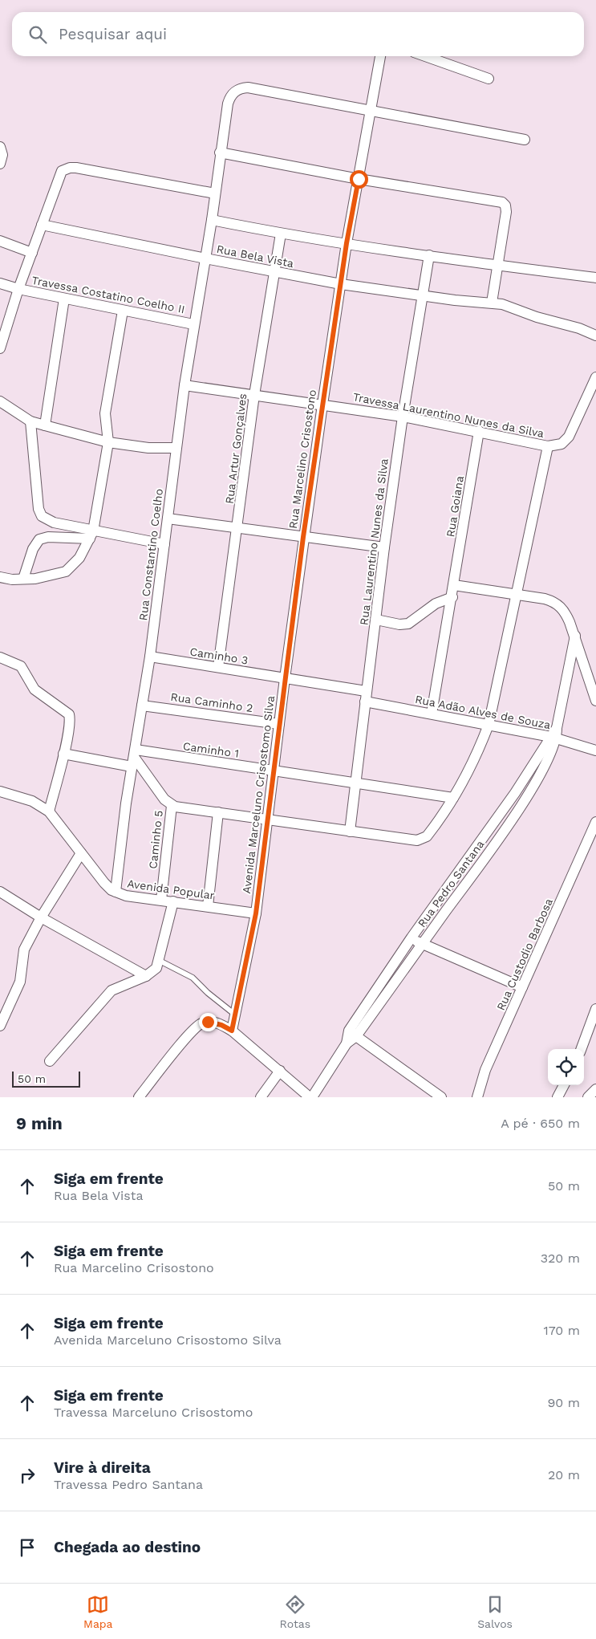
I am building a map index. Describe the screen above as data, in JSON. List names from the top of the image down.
{
  "streets": {
    "street": [
      "Rua Bela Vista",
      "Travessa Costatino Coelho II",
      "Travessa Laurentino Nunes da Silva",
      "Rua Artur Gonçalves",
      "Rua Marcelino Crisostono",
      "Rua Goiana",
      "Rua Laurentino Nunes da Silva",
      "Rua Constantino Coelho",
      "Caminho 3",
      "Rua Caminho 2",
      "Rua Adão Alves de Souza",
      "Caminho 1",
      "Avenida Marceluno Crisostomo Silva",
      "Caminho 5",
      "Rua Pedro Santana",
      "Avenida Popular",
      "Rua Custodio Barbosa"
    ]
  },
  "crossings": [
    ["Rua Bela Vista", "Rua Artur Gonçalves"],
    ["Rua Bela Vista", "Rua Marcelino Crisostono"],
    ["Rua Bela Vista", "Rua Laurentino Nunes da Silva"],
    ["Rua Bela Vista", "Rua Constantino Coelho"],
    ["Travessa Costatino Coelho II", "Rua Constantino Coelho"],
    ["Travessa Laurentino Nunes da Silva", "Rua Artur Gonçalves"],
    ["Travessa Laurentino Nunes da Silva", "Rua Marcelino Crisostono"],
    ["Travessa Laurentino Nunes da Silva", "Rua Goiana"],
    ["Travessa Laurentino Nunes da Silva", "Rua Laurentino Nunes da Silva"],
    ["Travessa Laurentino Nunes da Silva", "Rua Constantino Coelho"],
    ["Rua Artur Gonçalves", "Caminho 3"],
    ["Rua Marcelino Crisostono", "Caminho 3"],
    ["Rua Marcelino Crisostono", "Avenida Marceluno Crisostomo Silva"],
    ["Rua Goiana", "Rua Adão Alves de Souza"],
    ["Rua Laurentino Nunes da Silva", "Caminho 3"],
    ["Rua Laurentino Nunes da Silva", "Rua Adão Alves de Souza"],
    ["Rua Laurentino Nunes da Silva", "Caminho 1"],
    ["Rua Constantino Coelho", "Caminho 3"],
    ["Rua Constantino Coelho", "Rua Caminho 2"],
    ["Rua Constantino Coelho", "Caminho 1"],
    ["Rua Constantino Coelho", "Avenida Popular"],
    ["Caminho 3", "Avenida Marceluno Crisostomo Silva"],
    ["Rua Caminho 2", "Avenida Marceluno Crisostomo Silva"],
    ["Rua Adão Alves de Souza", "Rua Pedro Santana"],
    ["Caminho 1", "Avenida Marceluno Crisostomo Silva"],
    ["Avenida Marceluno Crisostomo Silva", "Avenida Popular"],
    ["Caminho 5", "Avenida Popular"]
  ],
  "scale_bar": "50 m",
  "page": {
    "search": "Pesquisar aqui",
    "scale": "50 m",
    "heading": ["9 min", "A pé · 650 m"],
    "list": [
      ["Siga em frente", "Rua Bela Vista", "50 m"],
      ["Siga em frente", "Rua Marcelino Crisostono", "320 m"],
      ["Siga em frente", "Avenida Marceluno Crisostomo Silva", "170 m"],
      ["Siga em frente", "Travessa Marceluno Crisostomo", "90 m"],
      ["Vire à direita", "Travessa Pedro Santana", "20 m"],
      "Chegada ao destino"
    ],
    "nav": ["Mapa", "Rotas", "Salvos"]
  }
}
